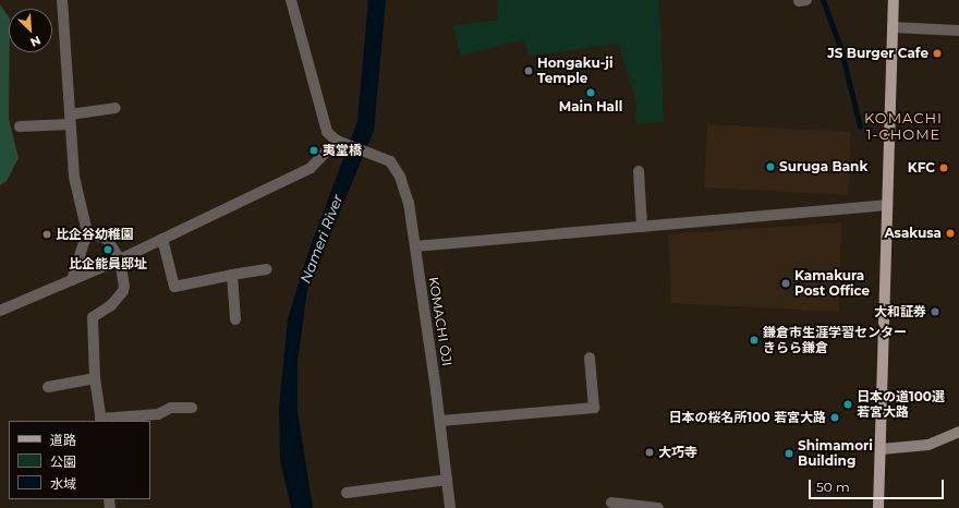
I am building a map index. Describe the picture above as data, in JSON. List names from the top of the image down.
{
  "streets": {
    "street": ["KOMACHI ŌJI"]
  },
  "districts": ["KOMACHI 1-CHOME"],
  "water": ["Nameri River"],
  "places": [
    "JS Burger Cafe",
    "Hongaku-ji Temple",
    "Main Hall",
    "夷堂橋",
    "Suruga Bank",
    "KFC",
    "Asakusa",
    "比企谷幼稚園",
    "比企能員邸址",
    "Kamakura Post Office",
    "大和証券",
    "鎌倉市生涯学習センター きらら鎌倉",
    "日本の道100選 若宮大路",
    "日本の桜名所100 若宮大路",
    "大巧寺",
    "Shimamori Building"
  ],
  "legend": ["道路", "公園", "水域"],
  "scale_bar": "50 m",
  "north": "bottom right"
}
